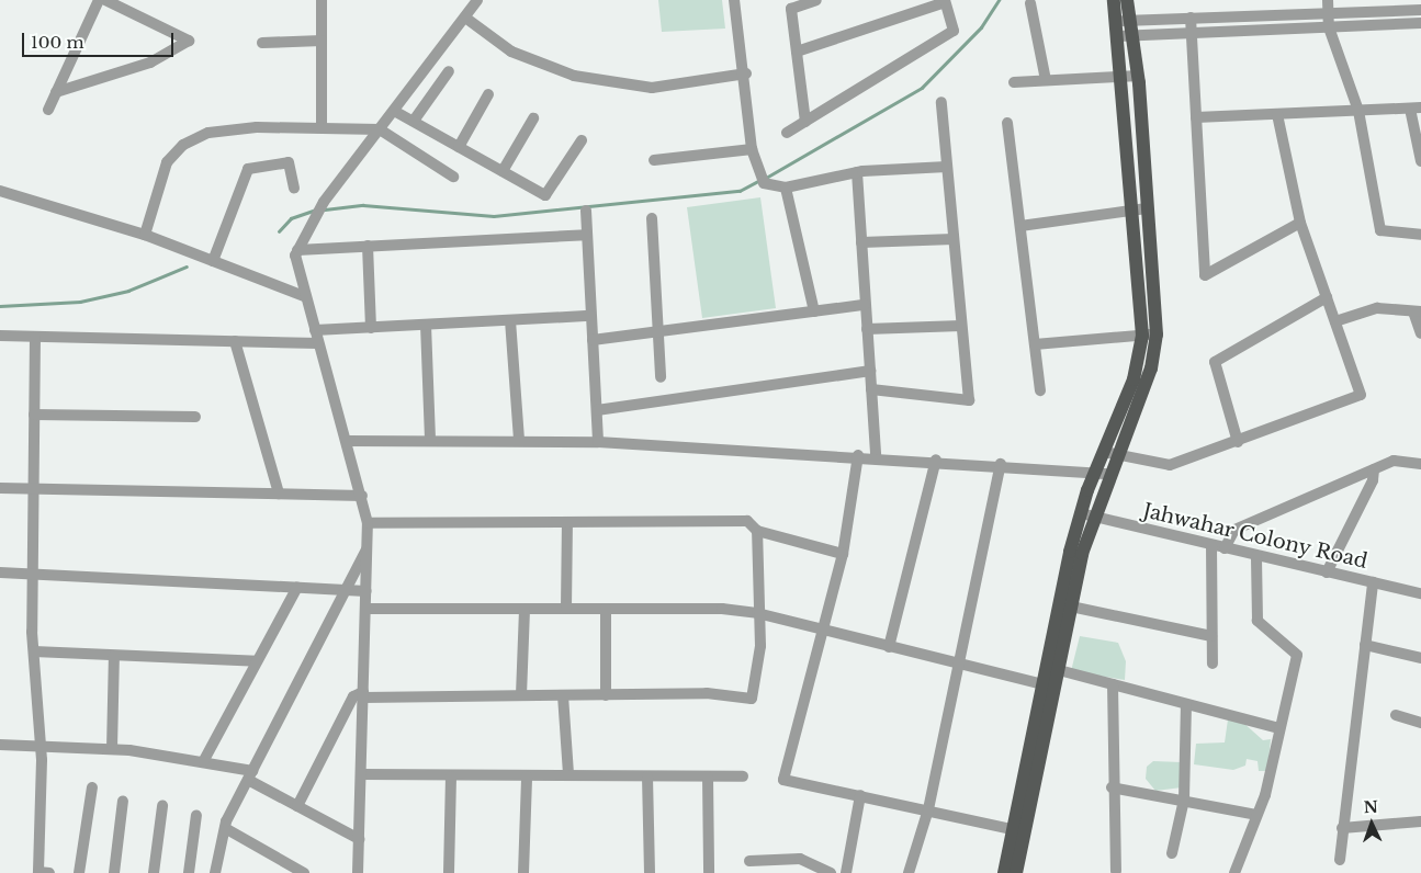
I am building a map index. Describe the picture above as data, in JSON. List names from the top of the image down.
{
  "streets": {
    "street": ["Jahwahar Colony Road"]
  },
  "scale_bar": "100 m",
  "north": "top"
}
